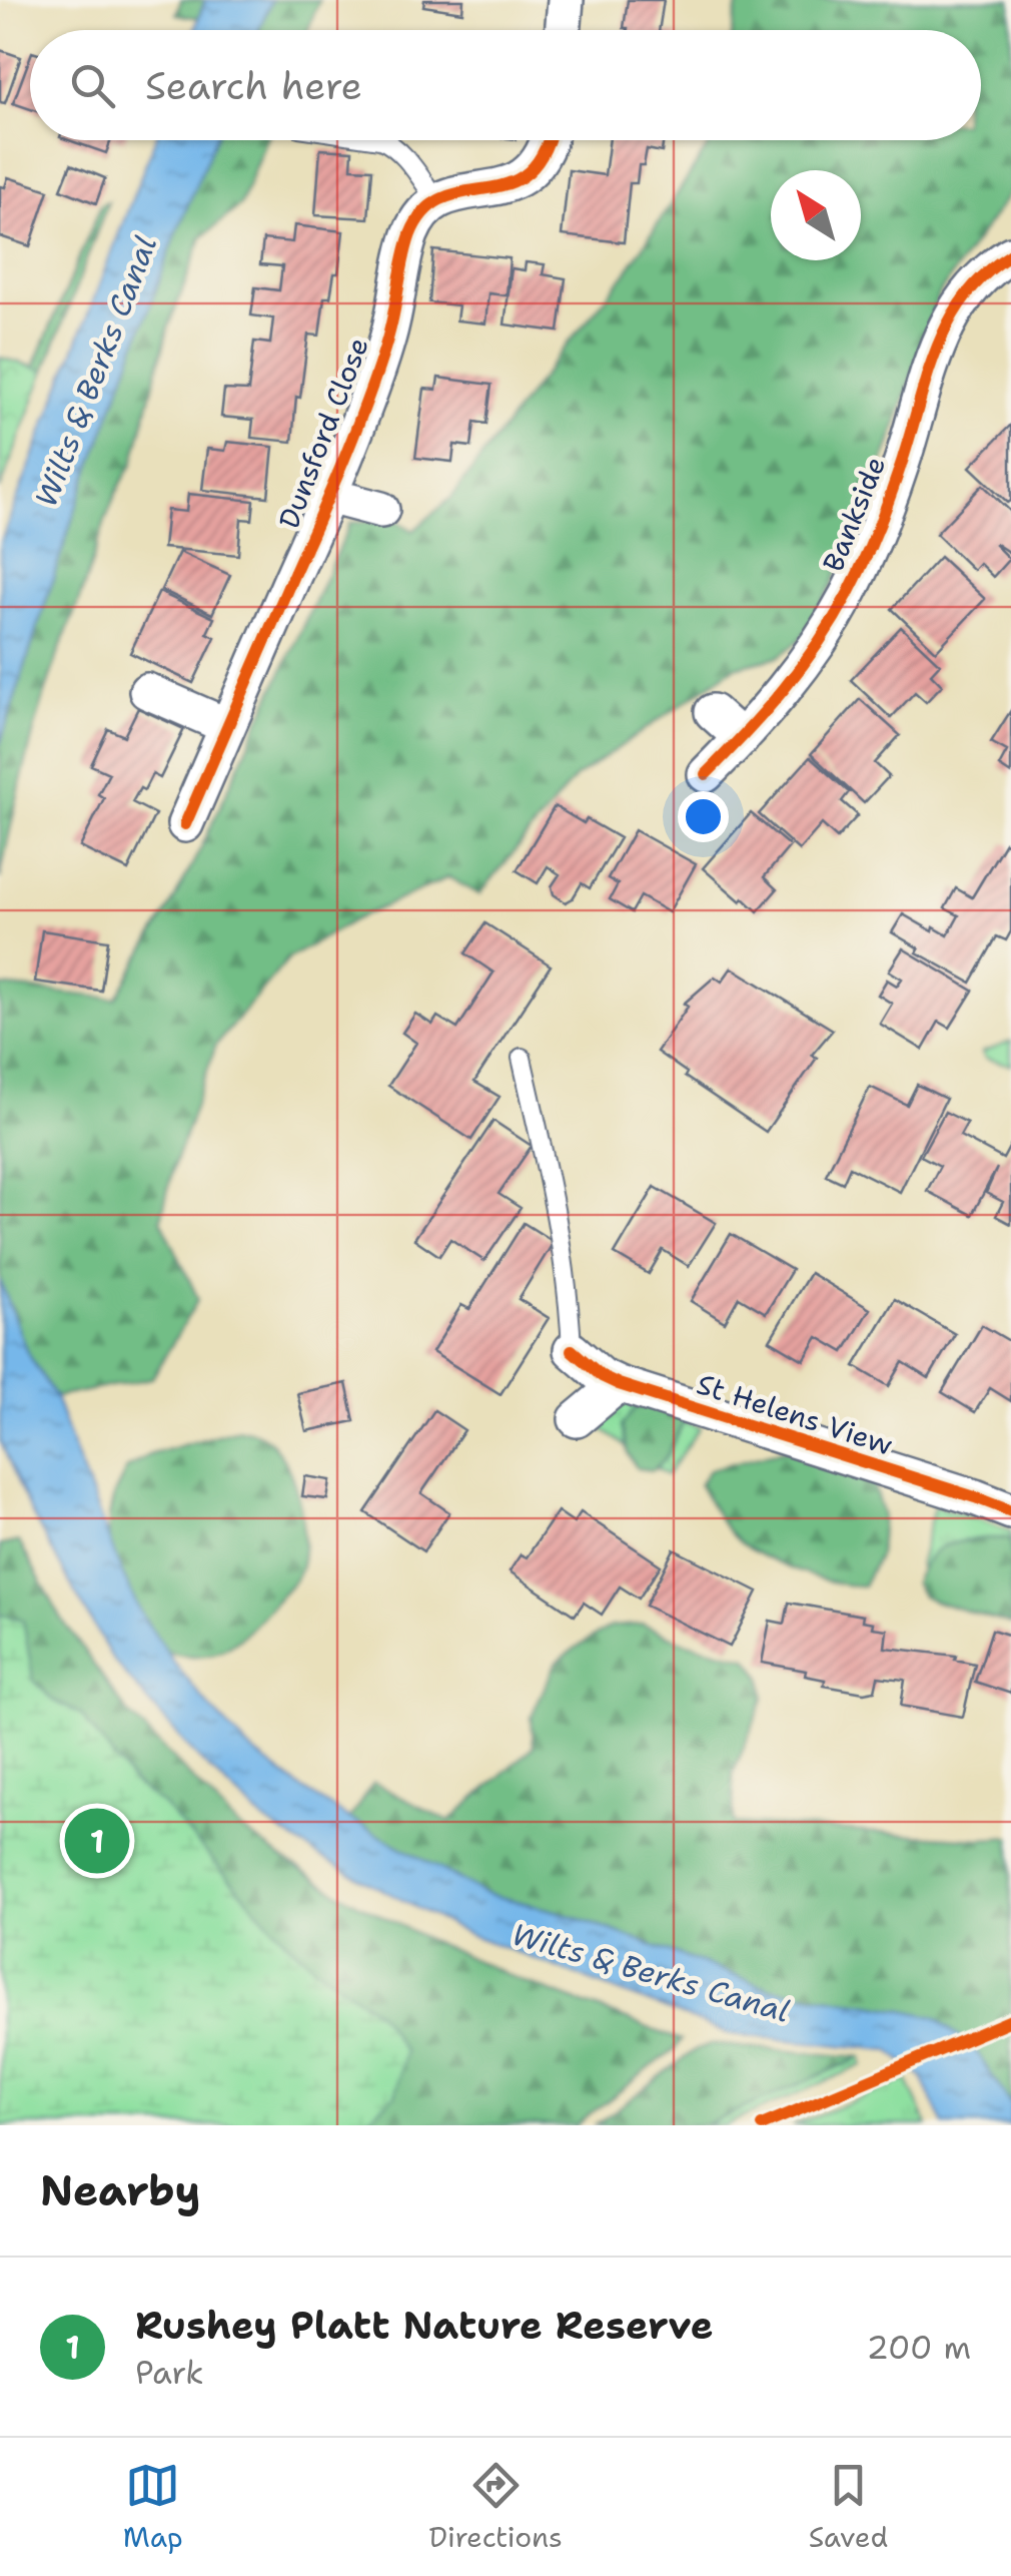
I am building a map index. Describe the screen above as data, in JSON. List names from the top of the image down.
{
  "streets": {
    "street": ["Dunsford Close", "Bankside", "St Helens View"]
  },
  "water": ["Wilts & Berks Canal"],
  "north": "top left",
  "page": {
    "search": "Search here",
    "pins": "1",
    "heading": "Nearby",
    "list": [
      {
        "mark": "1",
        "name": "Rushey Platt Nature Reserve",
        "note": "Park",
        "value": "200 m"
      }
    ],
    "nav": ["Map", "Directions", "Saved"]
  }
}
